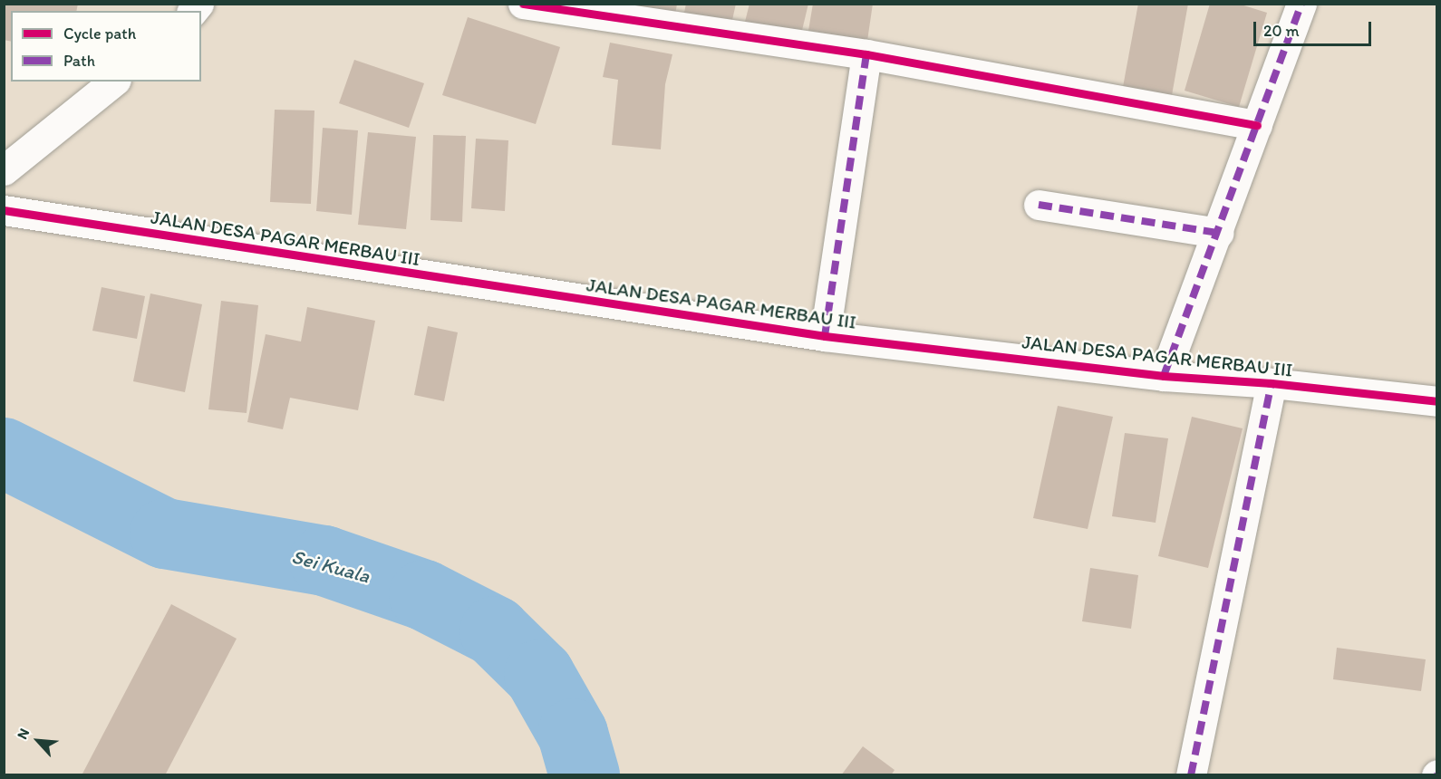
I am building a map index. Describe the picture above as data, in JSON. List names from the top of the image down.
{
  "streets": {
    "street": ["JALAN DESA PAGAR MERBAU III"]
  },
  "water": ["Sei Kuala"],
  "legend": ["Cycle path", "Path"],
  "scale_bar": "20 m",
  "north": "top left"
}
